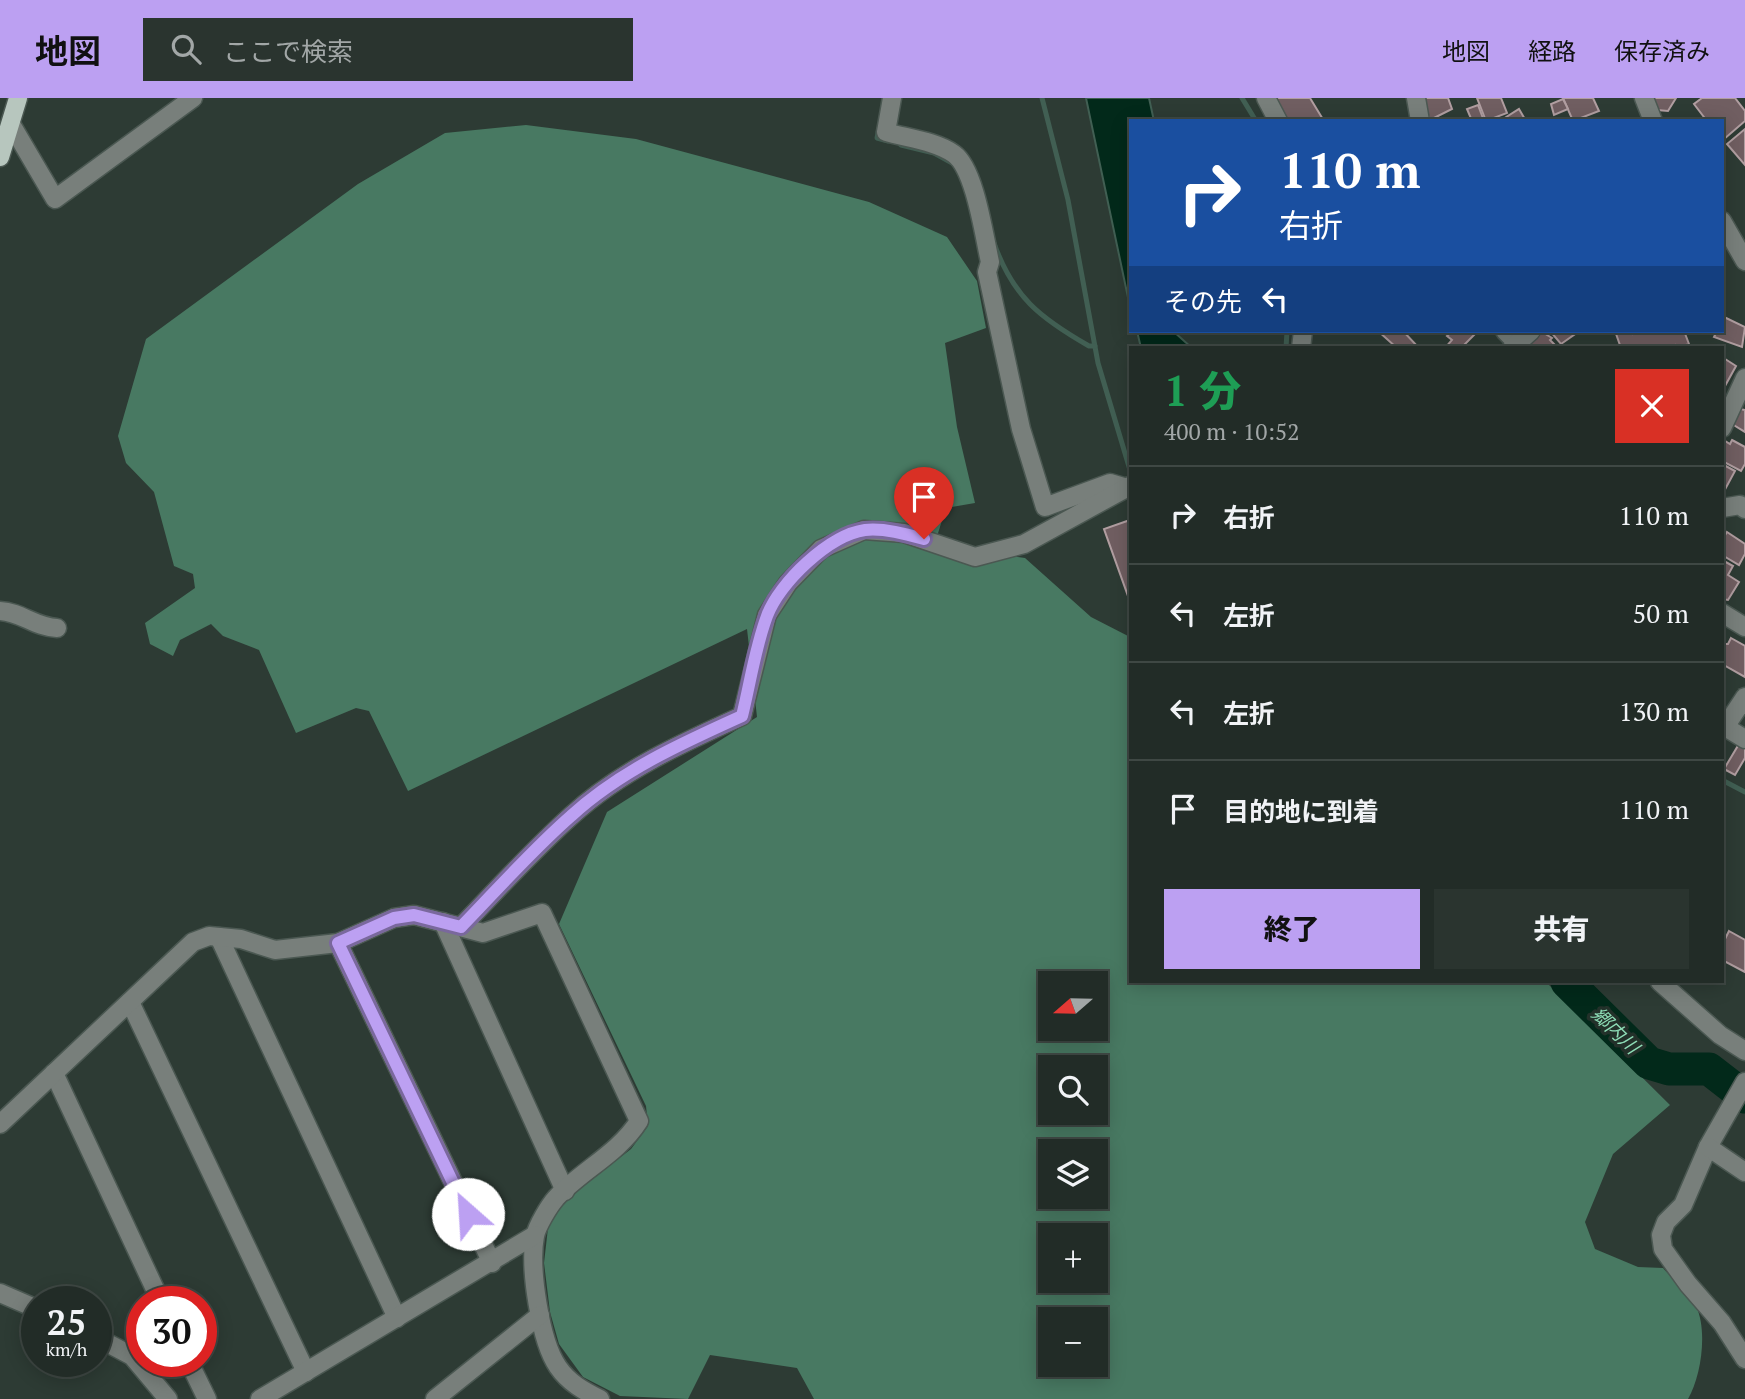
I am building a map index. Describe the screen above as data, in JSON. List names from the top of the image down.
{
  "water": ["郷内川"],
  "north": "left",
  "page": {
    "header": "地図",
    "search": "ここで検索",
    "nav": ["地図", "経路", "保存済み"],
    "turn": ["110 m", "右折"],
    "then": "その先",
    "heading": ["1 分", "400 m · 10:52"],
    "list": [
      {
        "name": "右折",
        "value": "110 m"
      },
      {
        "name": "左折",
        "value": "50 m"
      },
      {
        "name": "左折",
        "value": "130 m"
      },
      {
        "name": "目的地に到着",
        "value": "110 m"
      }
    ],
    "buttons": ["終了", "共有"],
    "map_buttons": ["+", "−"],
    "speed": "25 km/h",
    "limit": "30"
  }
}
